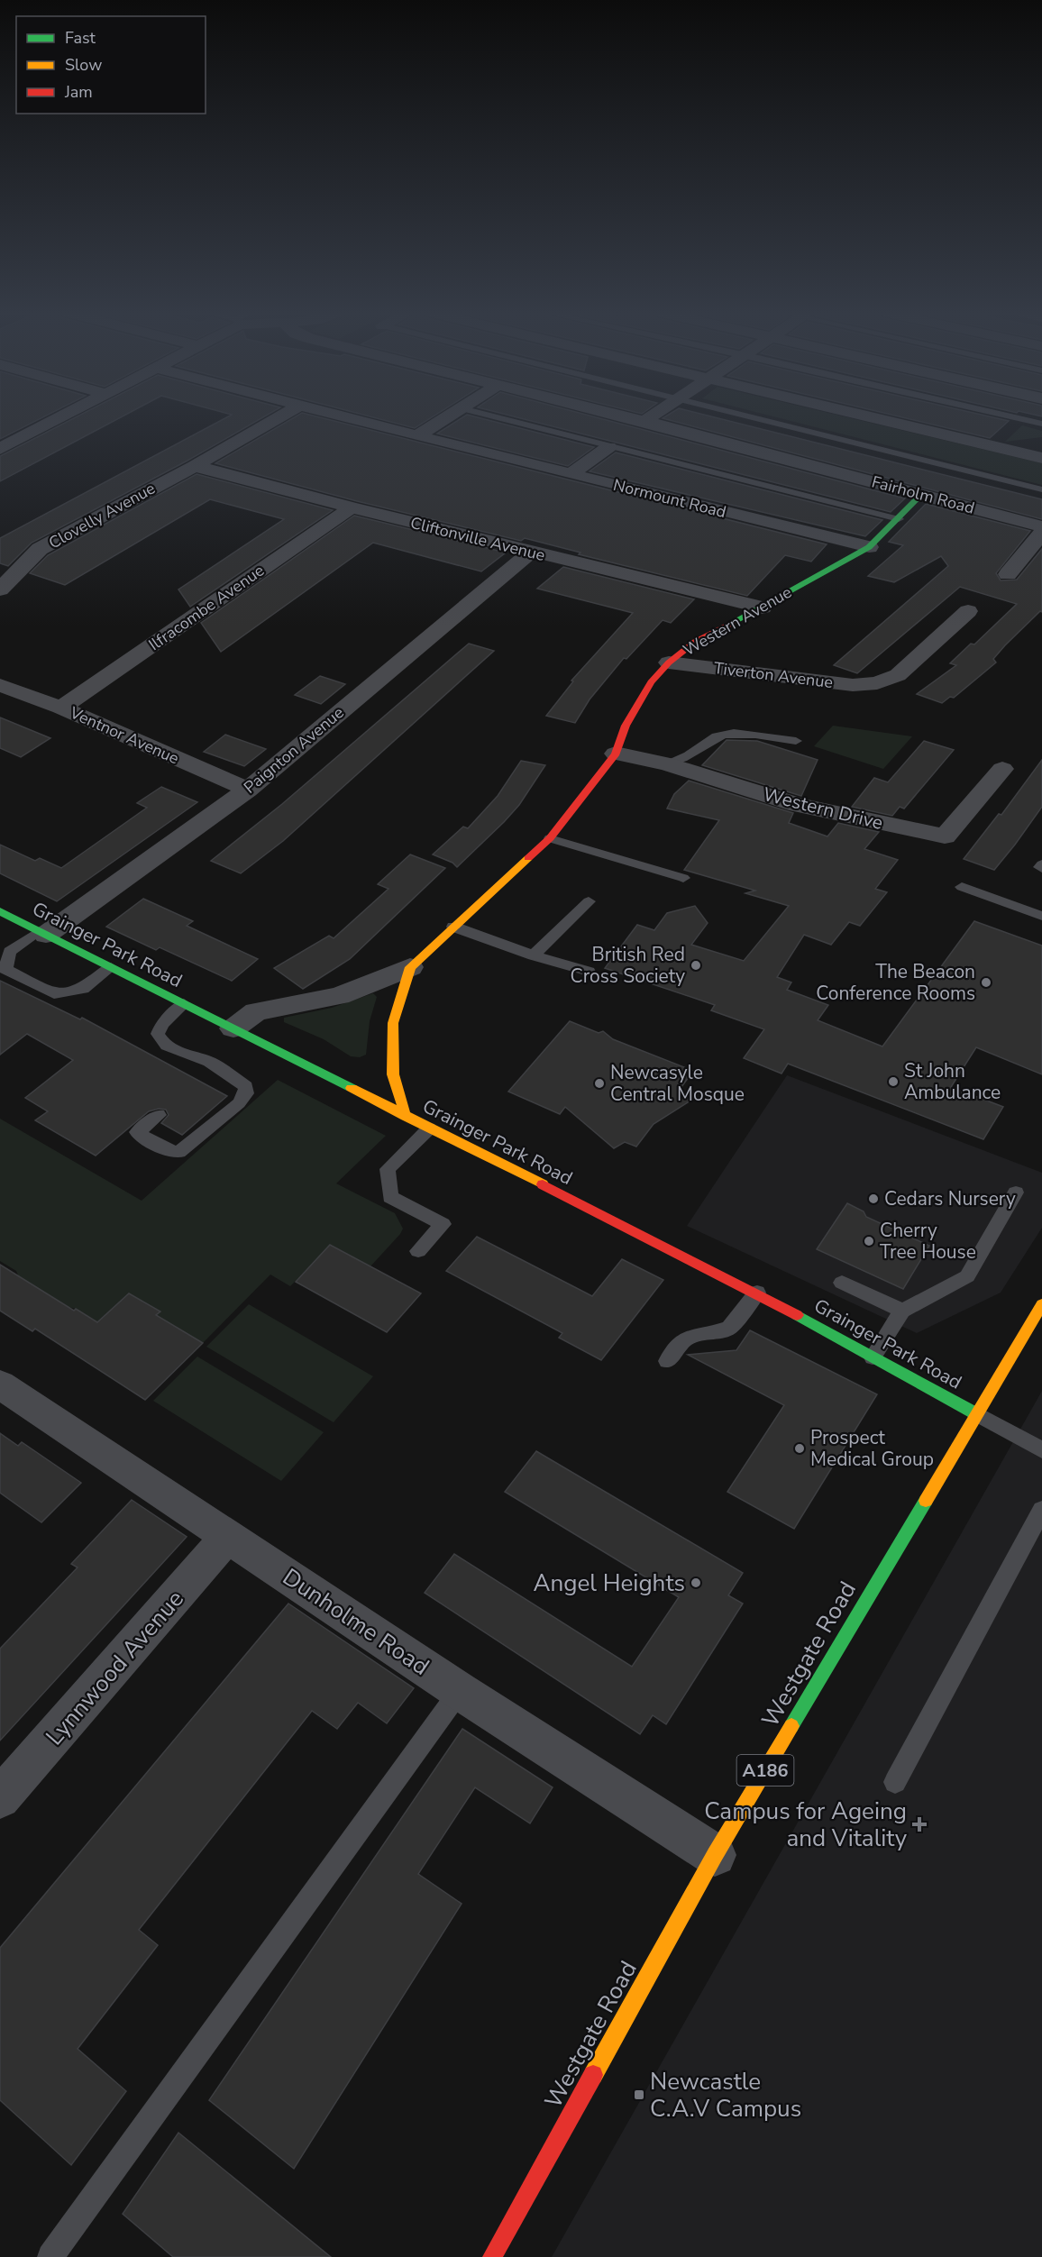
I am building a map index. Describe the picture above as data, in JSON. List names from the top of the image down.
{
  "streets": {
    "street": [
      "Fairholm Road",
      "Normount Road",
      "Clovelly Avenue",
      "Cliftonville Avenue",
      "Ilfracombe Avenue",
      "Western Avenue",
      "Tiverton Avenue",
      "Ventnor Avenue",
      "Paignton Avenue",
      "Western Drive",
      "Grainger Park Road",
      "Dunholme Road",
      "Westgate Road",
      "Lynnwood Avenue",
      "A186"
    ]
  },
  "crossings": [
    ["Fairholm Road", "Western Avenue"],
    ["Normount Road", "Western Avenue"],
    ["Clovelly Avenue", "Cliftonville Avenue"],
    ["Cliftonville Avenue", "Ilfracombe Avenue"],
    ["Cliftonville Avenue", "Western Avenue"],
    ["Cliftonville Avenue", "Paignton Avenue"],
    ["Ilfracombe Avenue", "Ventnor Avenue"],
    ["Western Avenue", "Tiverton Avenue"],
    ["Western Avenue", "Western Drive"],
    ["Western Avenue", "Grainger Park Road"],
    ["Ventnor Avenue", "Paignton Avenue"],
    ["Paignton Avenue", "Grainger Park Road"],
    ["Grainger Park Road", "Westgate Road"],
    ["Dunholme Road", "Westgate Road"],
    ["Dunholme Road", "Lynnwood Avenue"]
  ],
  "places": {
    "other": [
      "British Red Cross Society",
      "The Beacon Conference Rooms",
      "St John Ambulance",
      "Newcasyle Central Mosque",
      "Cedars Nursery",
      "Cherry Tree House",
      "Prospect Medical Group",
      "Angel Heights"
    ],
    "health": ["Campus for Ageing and Vitality"],
    "transit": ["Newcastle C.A.V Campus"]
  },
  "legend": ["Fast", "Slow", "Jam"]
}
